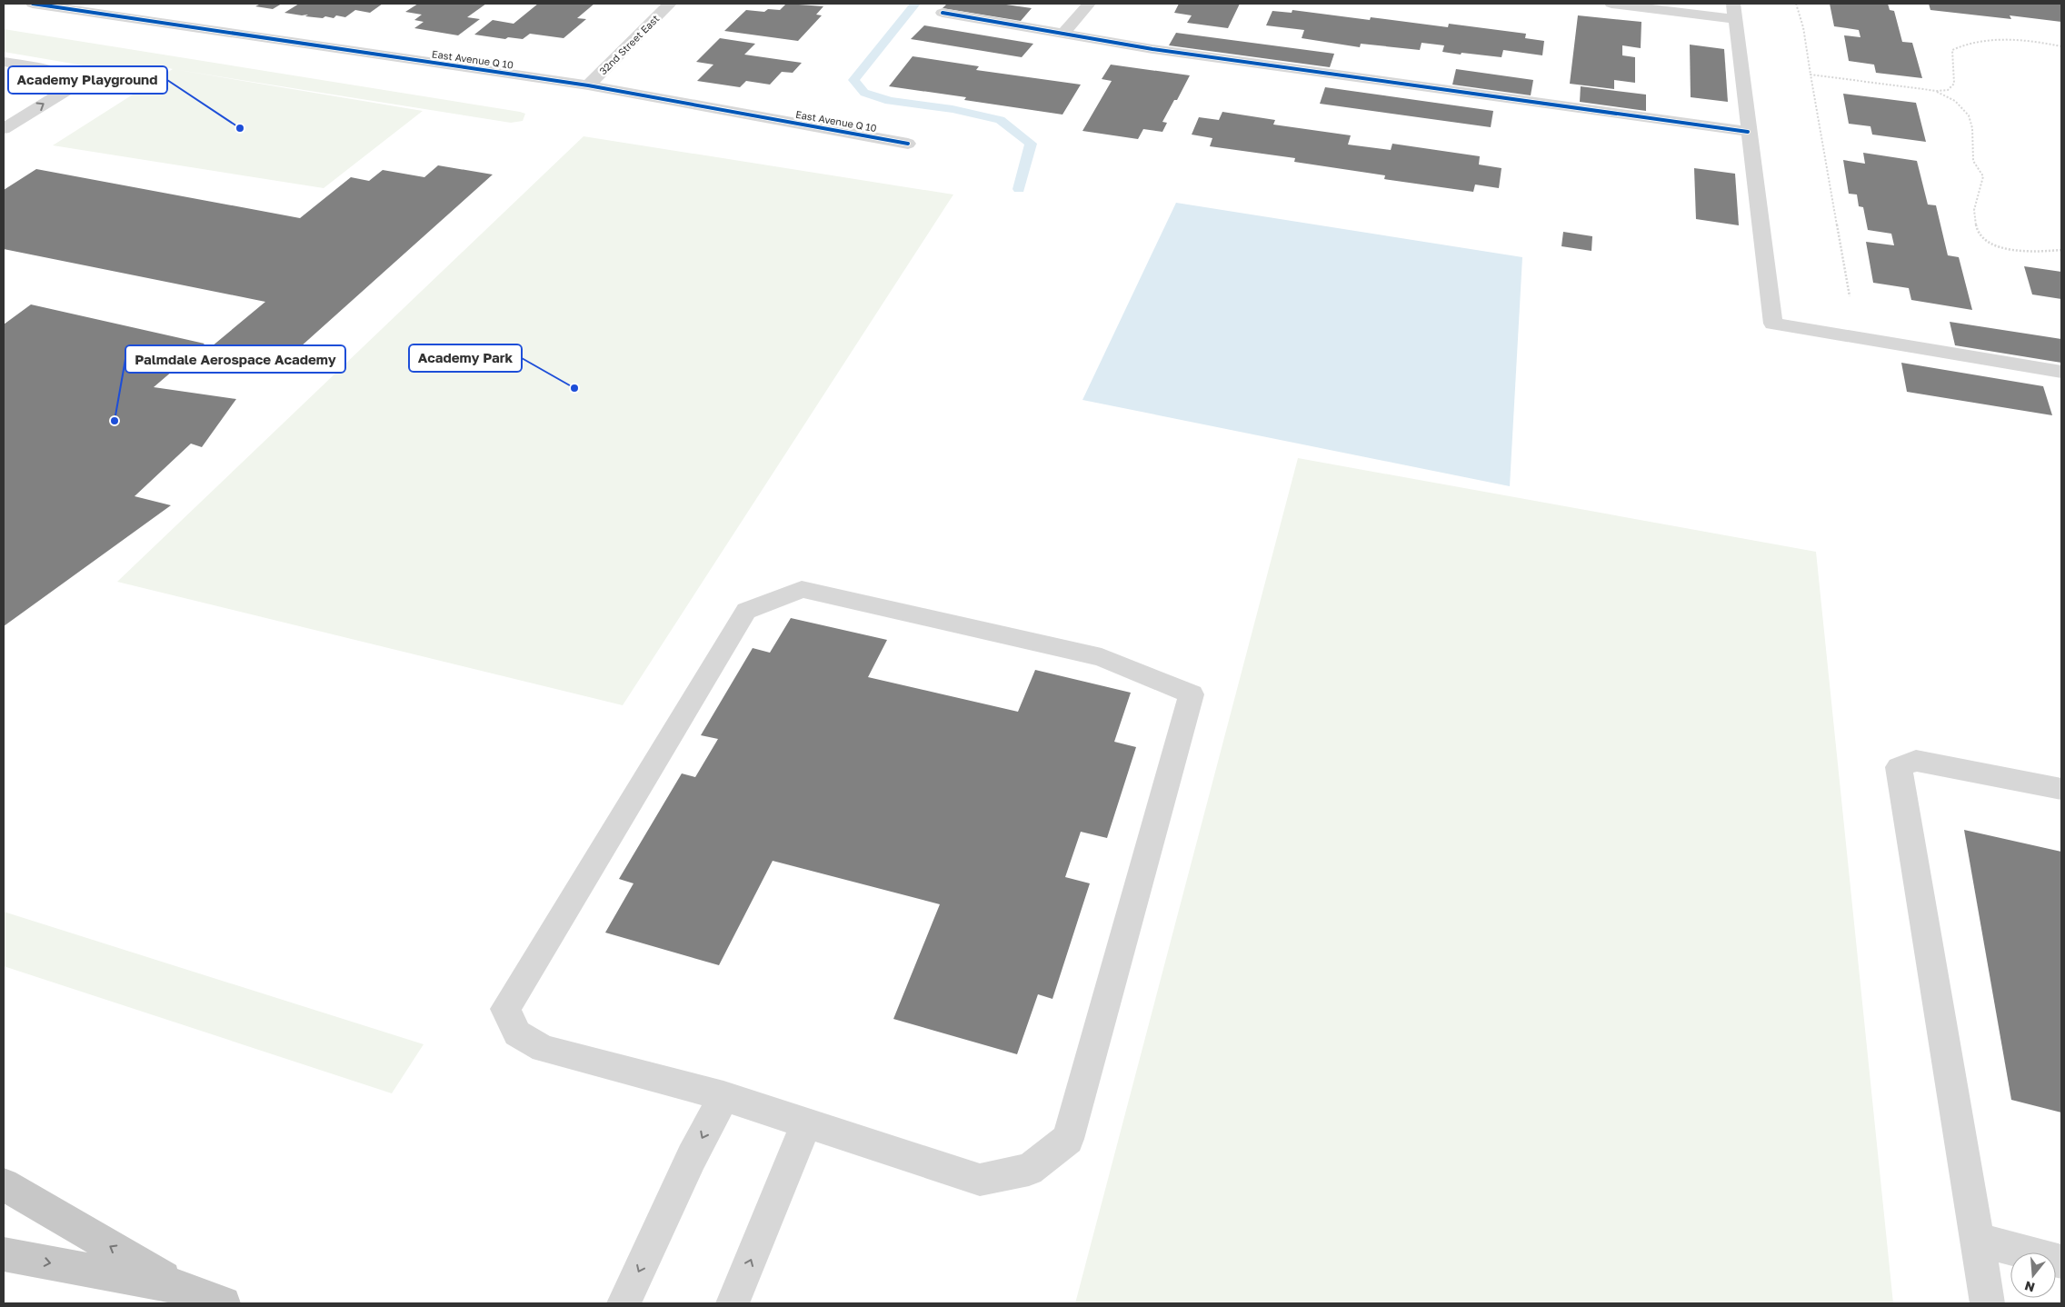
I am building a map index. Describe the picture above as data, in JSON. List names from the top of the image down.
{
  "streets": {
    "street": ["32nd Street East", "East Avenue Q 10"]
  },
  "crossings": [
    ["32nd Street East", "East Avenue Q 10"]
  ],
  "places": ["Academy Playground", "Academy Park", "Palmdale Aerospace Academy"],
  "north": "bottom"
}
